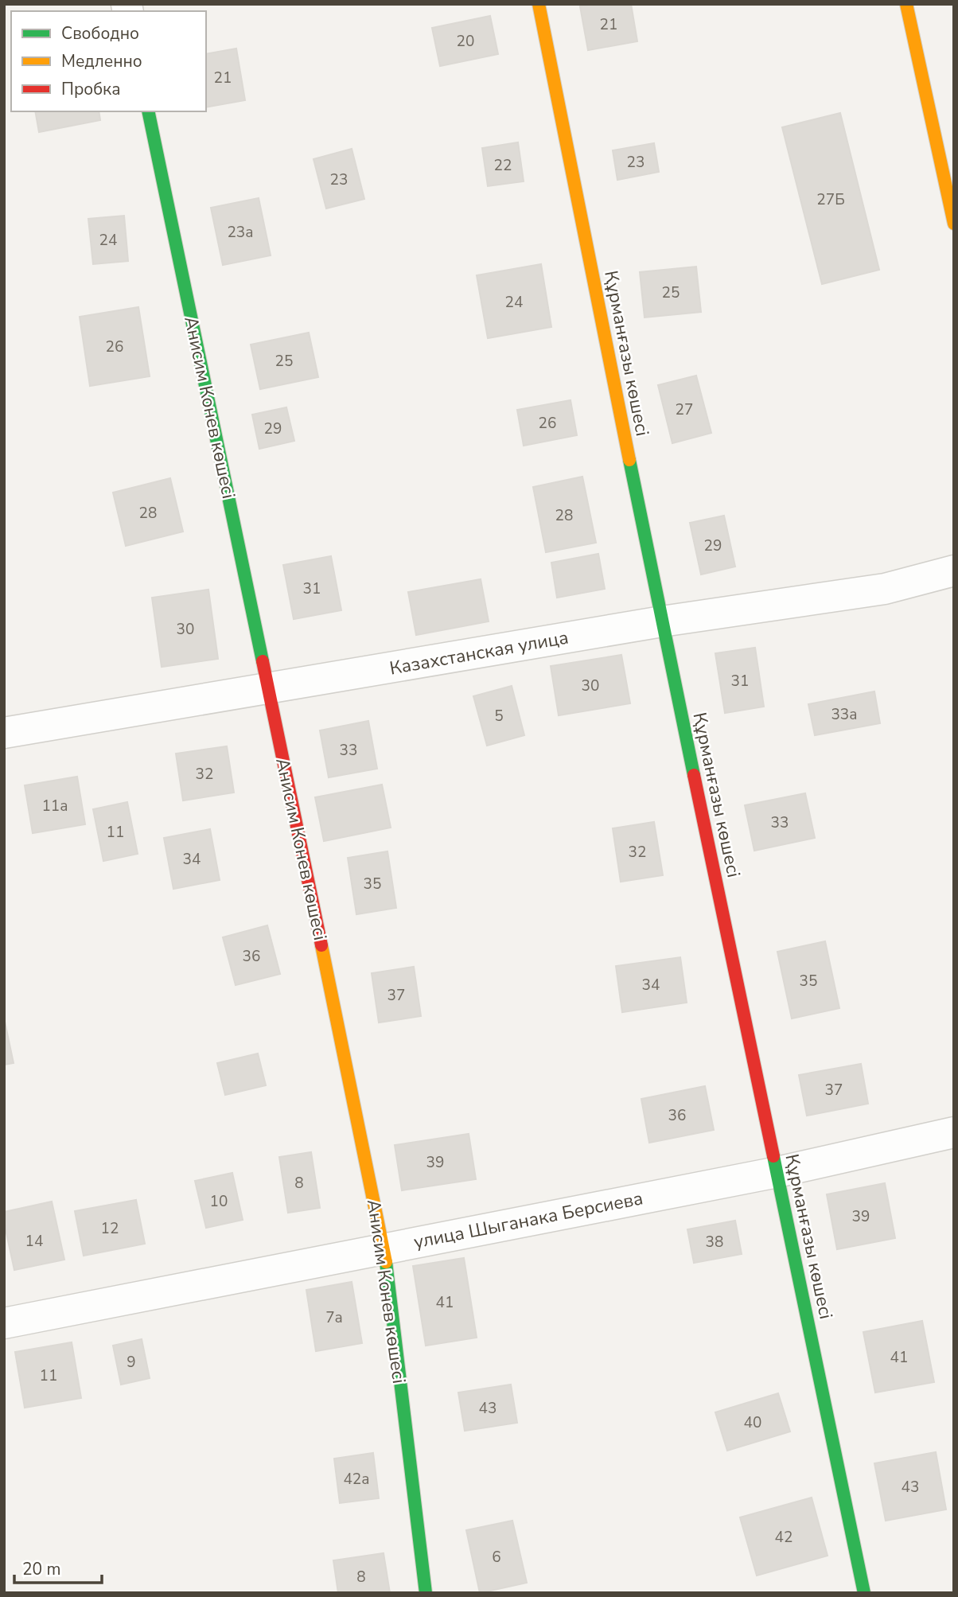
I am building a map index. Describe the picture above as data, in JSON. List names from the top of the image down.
{
  "streets": {
    "main road": ["Құрманғазы көшесі", "Анисим Конев көшесі"],
    "street": ["Казахстанская улица", "улица Шыганака Берсиева"]
  },
  "crossings": [
    ["Құрманғазы көшесі", "Казахстанская улица"],
    ["Құрманғазы көшесі", "улица Шыганака Берсиева"],
    ["Анисим Конев көшесі", "Казахстанская улица"],
    ["Анисим Конев көшесі", "улица Шыганака Берсиева"]
  ],
  "house_numbers": [
    "21",
    "20",
    "21",
    "23",
    "22",
    "23",
    "27Б",
    "23а",
    "24",
    "25",
    "24",
    "26",
    "25",
    "27",
    "26",
    "29",
    "28",
    "28",
    "29",
    "31",
    "30",
    "31",
    "30",
    "33а",
    "5",
    "33",
    "32",
    "11а",
    "33",
    "11",
    "32",
    "34",
    "35",
    "36",
    "35",
    "34",
    "37",
    "37",
    "36",
    "39",
    "8",
    "10",
    "39",
    "12",
    "14",
    "38",
    "41",
    "7а",
    "41",
    "9",
    "11",
    "43",
    "40",
    "42а",
    "43",
    "42",
    "6",
    "8"
  ],
  "legend": ["Свободно", "Медленно", "Пробка"],
  "scale_bar": "20 m"
}
